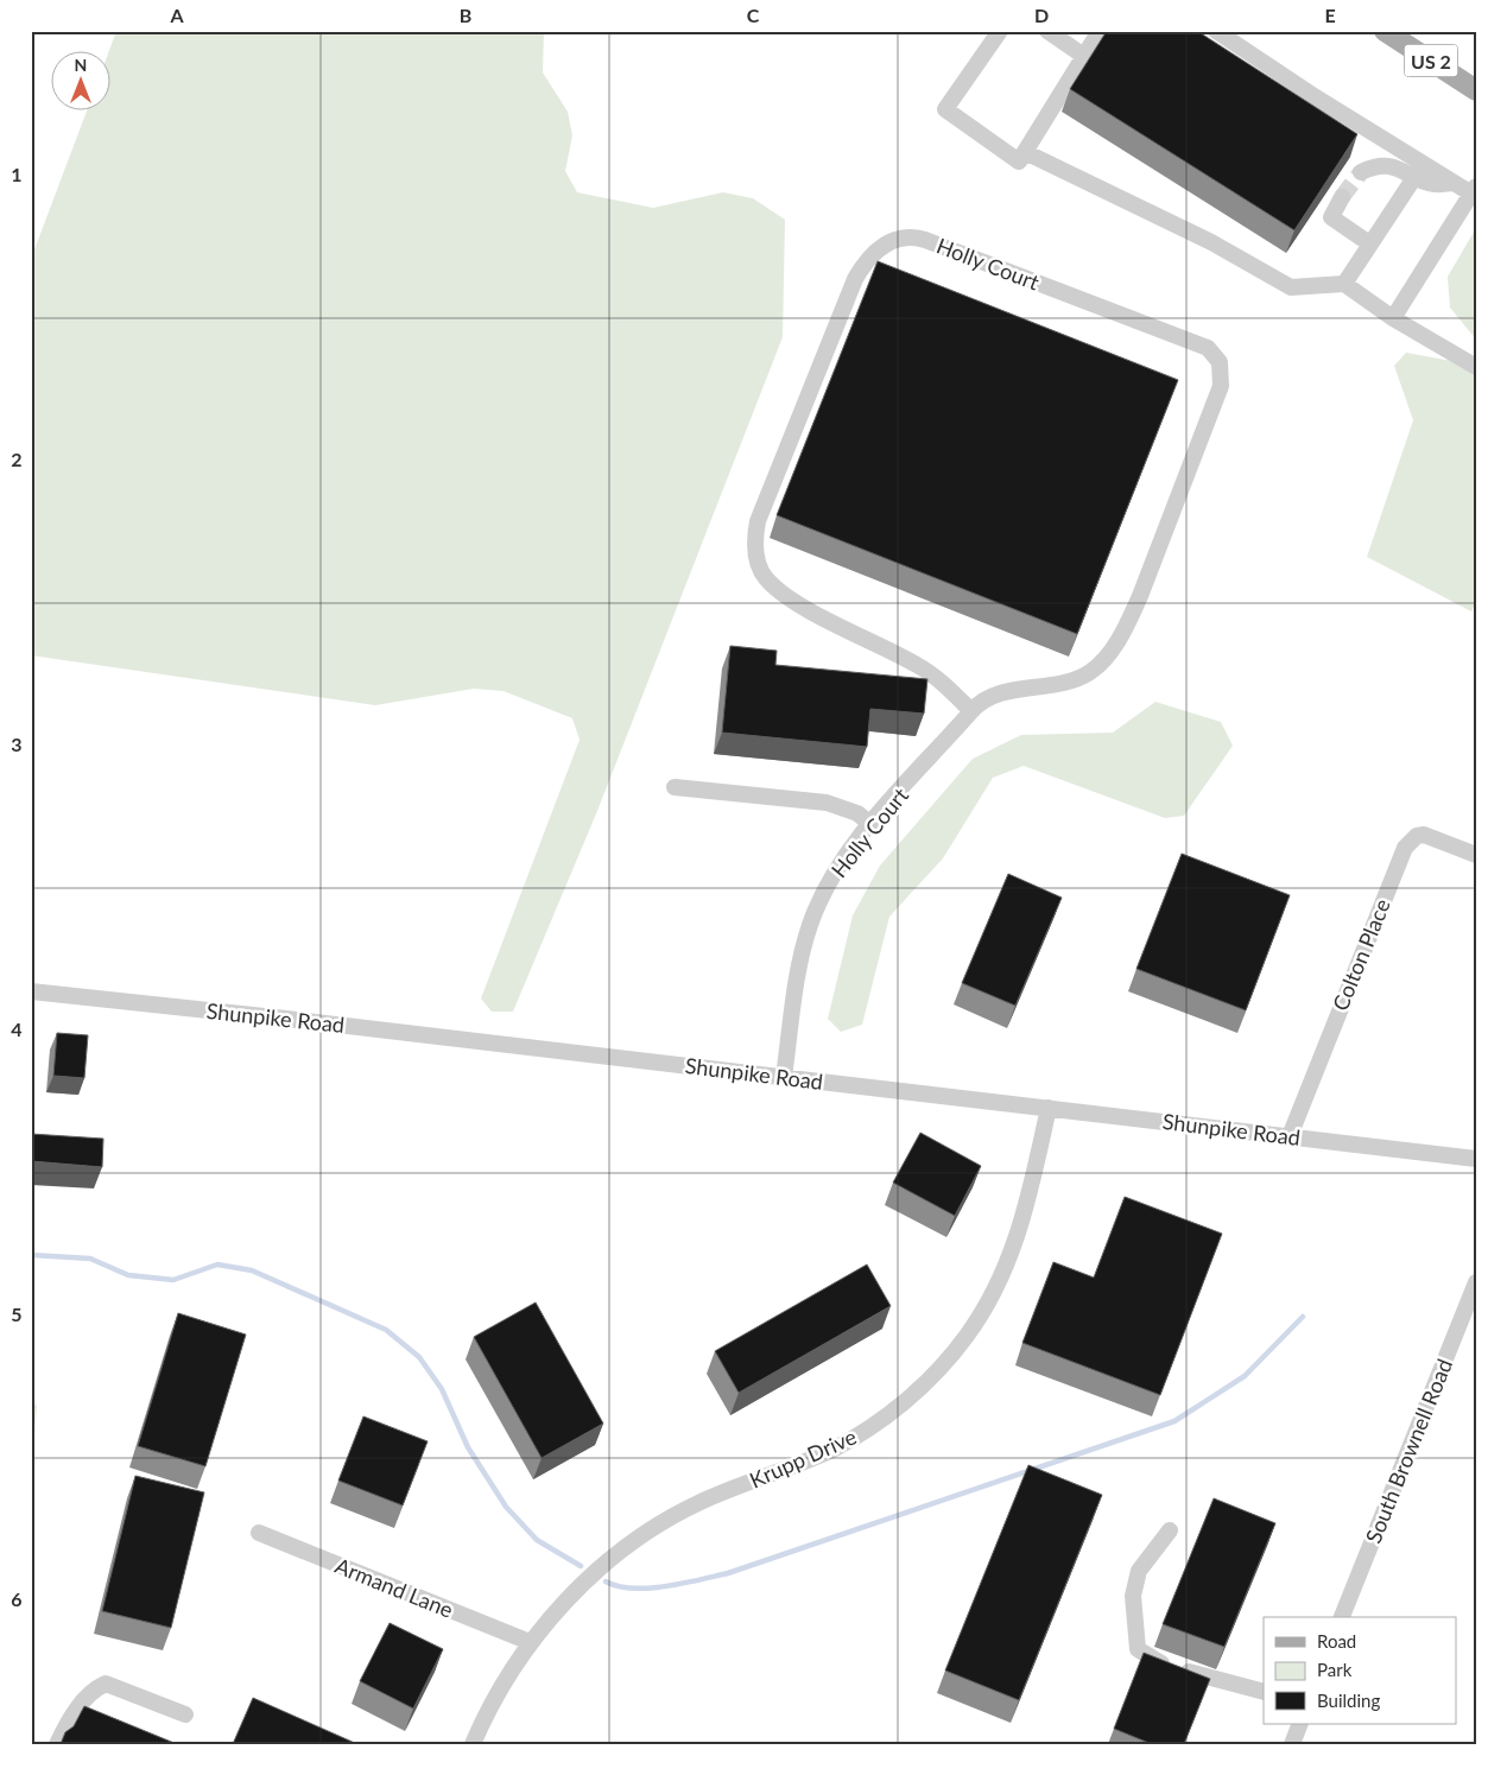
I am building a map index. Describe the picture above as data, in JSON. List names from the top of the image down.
{
  "streets": {
    "main road": ["US 2"],
    "street": [
      "Holly Court",
      "Colton Place",
      "Shunpike Road",
      "South Brownell Road",
      "Krupp Drive",
      "Armand Lane"
    ]
  },
  "crossings": [
    ["Holly Court", "Shunpike Road"],
    ["Colton Place", "Shunpike Road"],
    ["Shunpike Road", "Krupp Drive"],
    ["Krupp Drive", "Armand Lane"]
  ],
  "legend": ["Road", "Park", "Building"],
  "north": "top",
  "grid": {
    "columns": [
      "A",
      "B",
      "C",
      "D",
      "E"
    ],
    "rows": [
      "1",
      "2",
      "3",
      "4",
      "5",
      "6"
    ]
  }
}
